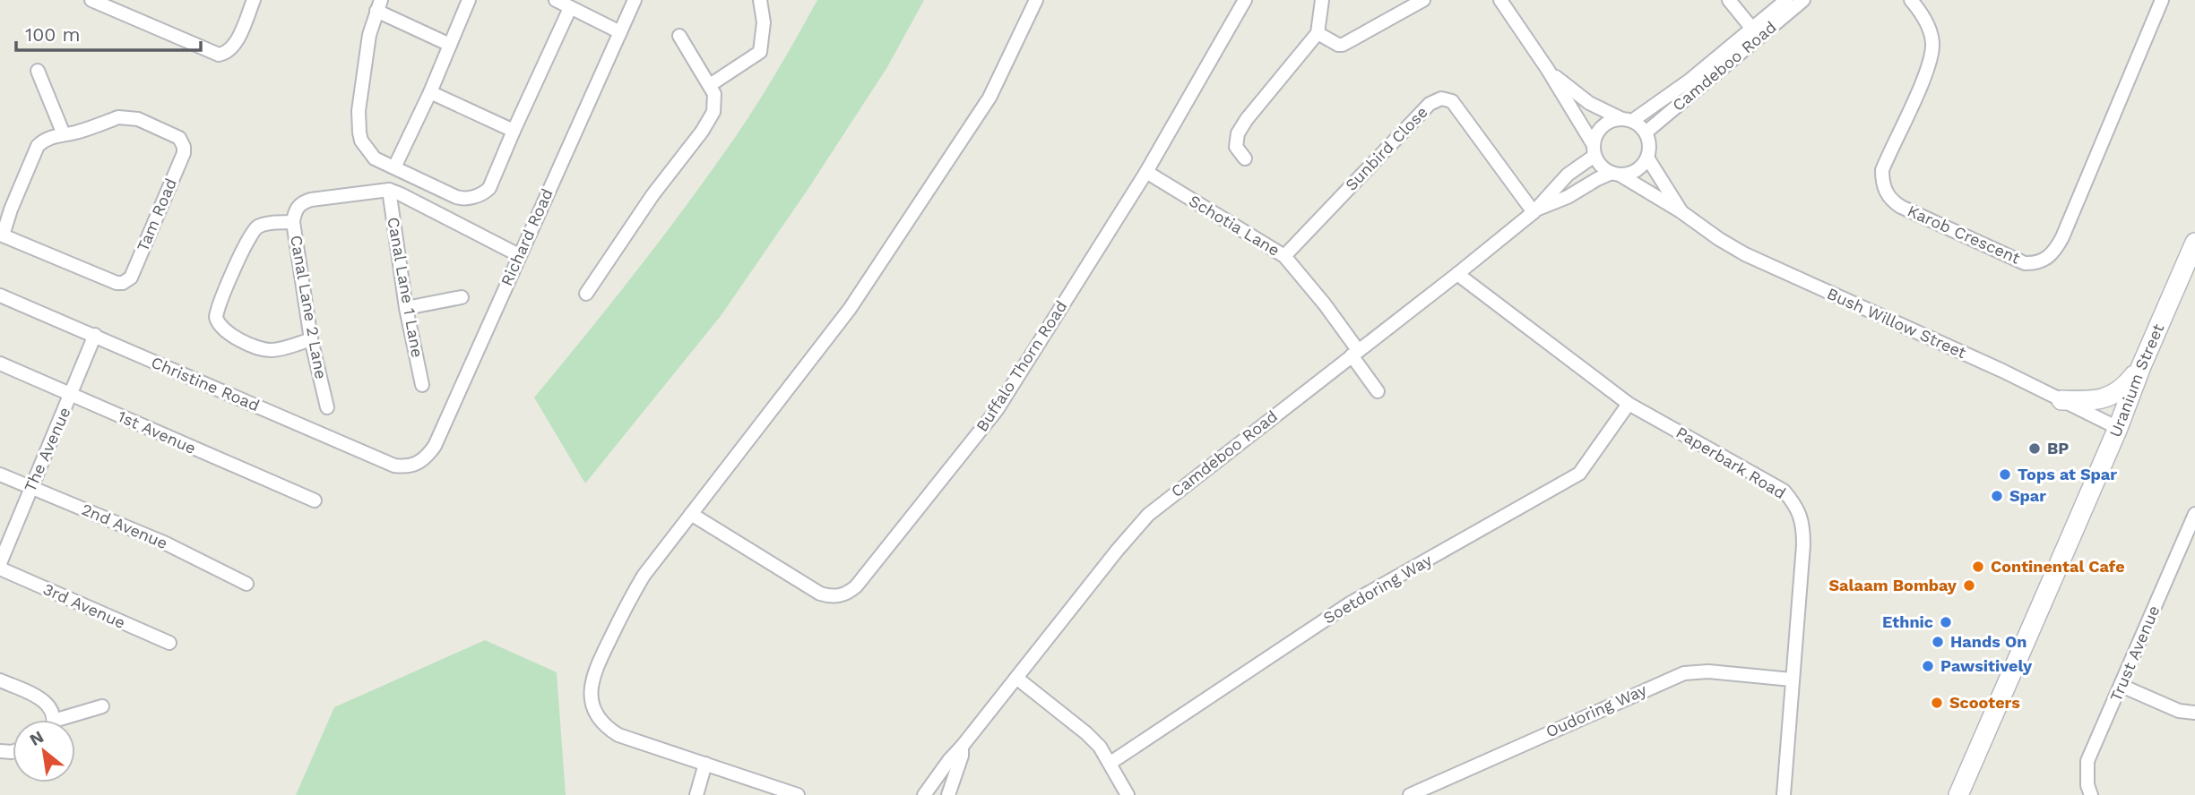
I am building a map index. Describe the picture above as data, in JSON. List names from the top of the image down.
{
  "streets": {
    "street": [
      "Camdeboo Road",
      "Sunbird Close",
      "Tam Road",
      "Schotia Lane",
      "Karob Crescent",
      "Richard Road",
      "Canal Lane 1 Lane",
      "Canal Lane 2 Lane",
      "Bush Willow Street",
      "Buffalo Thorn Road",
      "Uranium Street",
      "Christine Road",
      "1st Avenue",
      "The Avenue",
      "Paperbark Road",
      "2nd Avenue",
      "Soetdoring Way",
      "3rd Avenue",
      "Trust Avenue",
      "Oudoring Way"
    ]
  },
  "crossings": [
    ["Camdeboo Road", "Sunbird Close"],
    ["Camdeboo Road", "Schotia Lane"],
    ["Camdeboo Road", "Bush Willow Street"],
    ["Camdeboo Road", "Paperbark Road"],
    ["Sunbird Close", "Schotia Lane"],
    ["Schotia Lane", "Buffalo Thorn Road"],
    ["Richard Road", "Christine Road"],
    ["Canal Lane 1 Lane", "Canal Lane 2 Lane"],
    ["Bush Willow Street", "Uranium Street"],
    ["Christine Road", "The Avenue"],
    ["1st Avenue", "The Avenue"],
    ["The Avenue", "2nd Avenue"],
    ["Paperbark Road", "Soetdoring Way"],
    ["Paperbark Road", "Oudoring Way"]
  ],
  "places": [
    "BP",
    "Tops at Spar",
    "Spar",
    "Continental Cafe",
    "Salaam Bombay",
    "Ethnic",
    "Hands On",
    "Pawsitively",
    "Scooters"
  ],
  "scale_bar": "100 m",
  "north": "top left"
}
